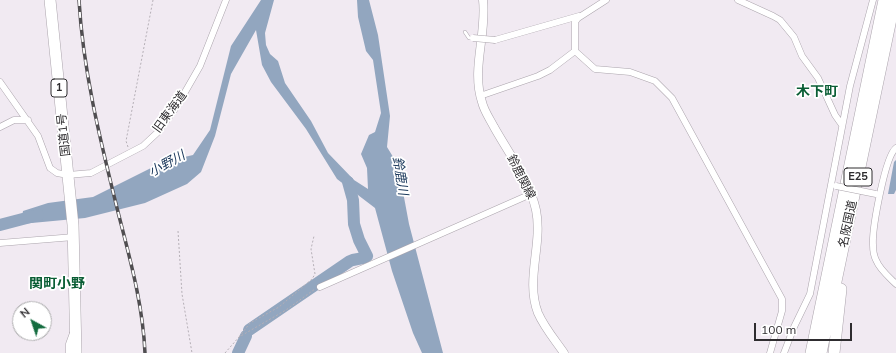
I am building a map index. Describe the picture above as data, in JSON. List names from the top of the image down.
{
  "streets": {
    "highway": [
      "1",
      "国道1号",
      "E25",
      "名阪国道"
    ],
    "main road": ["鈴鹿関線"],
    "street": ["旧東海道"]
  },
  "crossings": [
    ["旧東海道", "国道1号"]
  ],
  "districts": ["木下町", "関町小野"],
  "water": ["小野川", "鈴鹿川"],
  "scale_bar": "100 m",
  "north": "top left"
}
